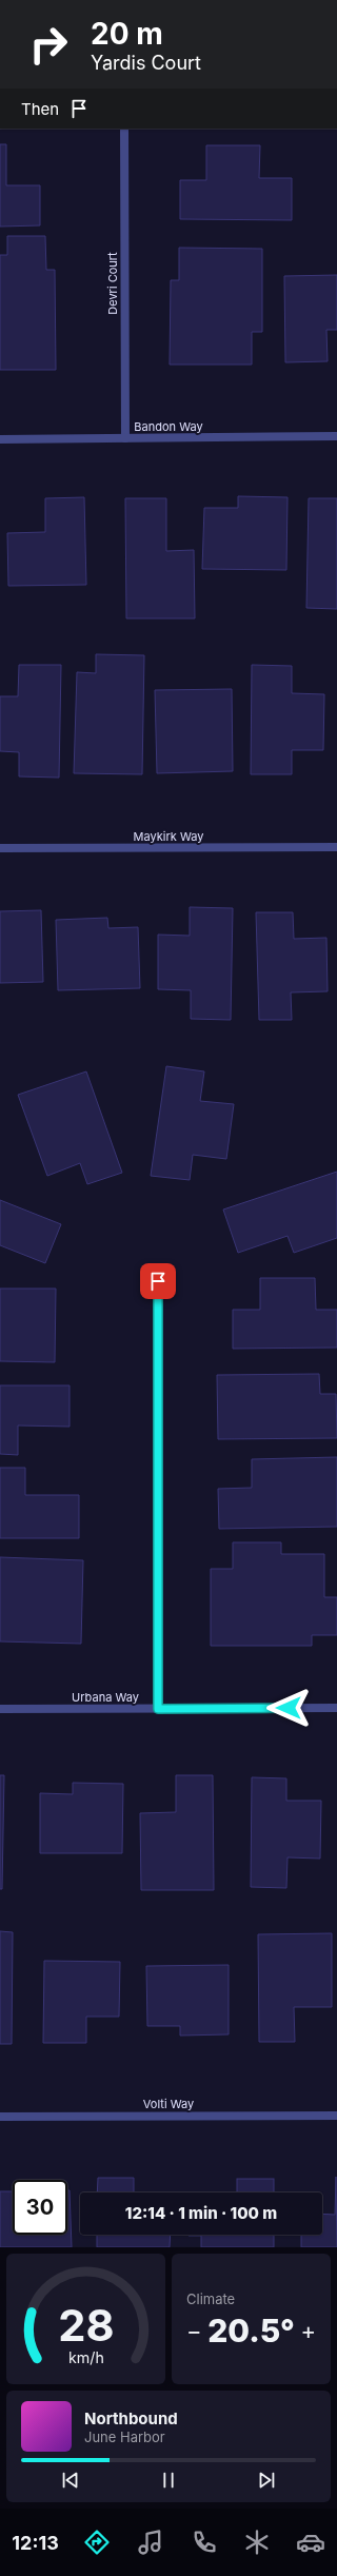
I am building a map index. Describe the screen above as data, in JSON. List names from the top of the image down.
{
  "streets": {
    "street": [
      "Devri Court",
      "Bandon Way",
      "Maykirk Way",
      "Urbana Way",
      "Volti Way"
    ]
  },
  "crossings": [
    ["Devri Court", "Bandon Way"]
  ],
  "page": {
    "turn": ["20 m", "Yardis Court"],
    "then": "Then",
    "limit": "30",
    "trip": "12:14 · 1 min · 100 m",
    "tile": "Climate",
    "heat": ["−", "20.5°", "+"],
    "song": ["Northbound", "June Harbor"],
    "tabs": "12:13",
    "gauge": ["28", "km/h"]
  }
}
